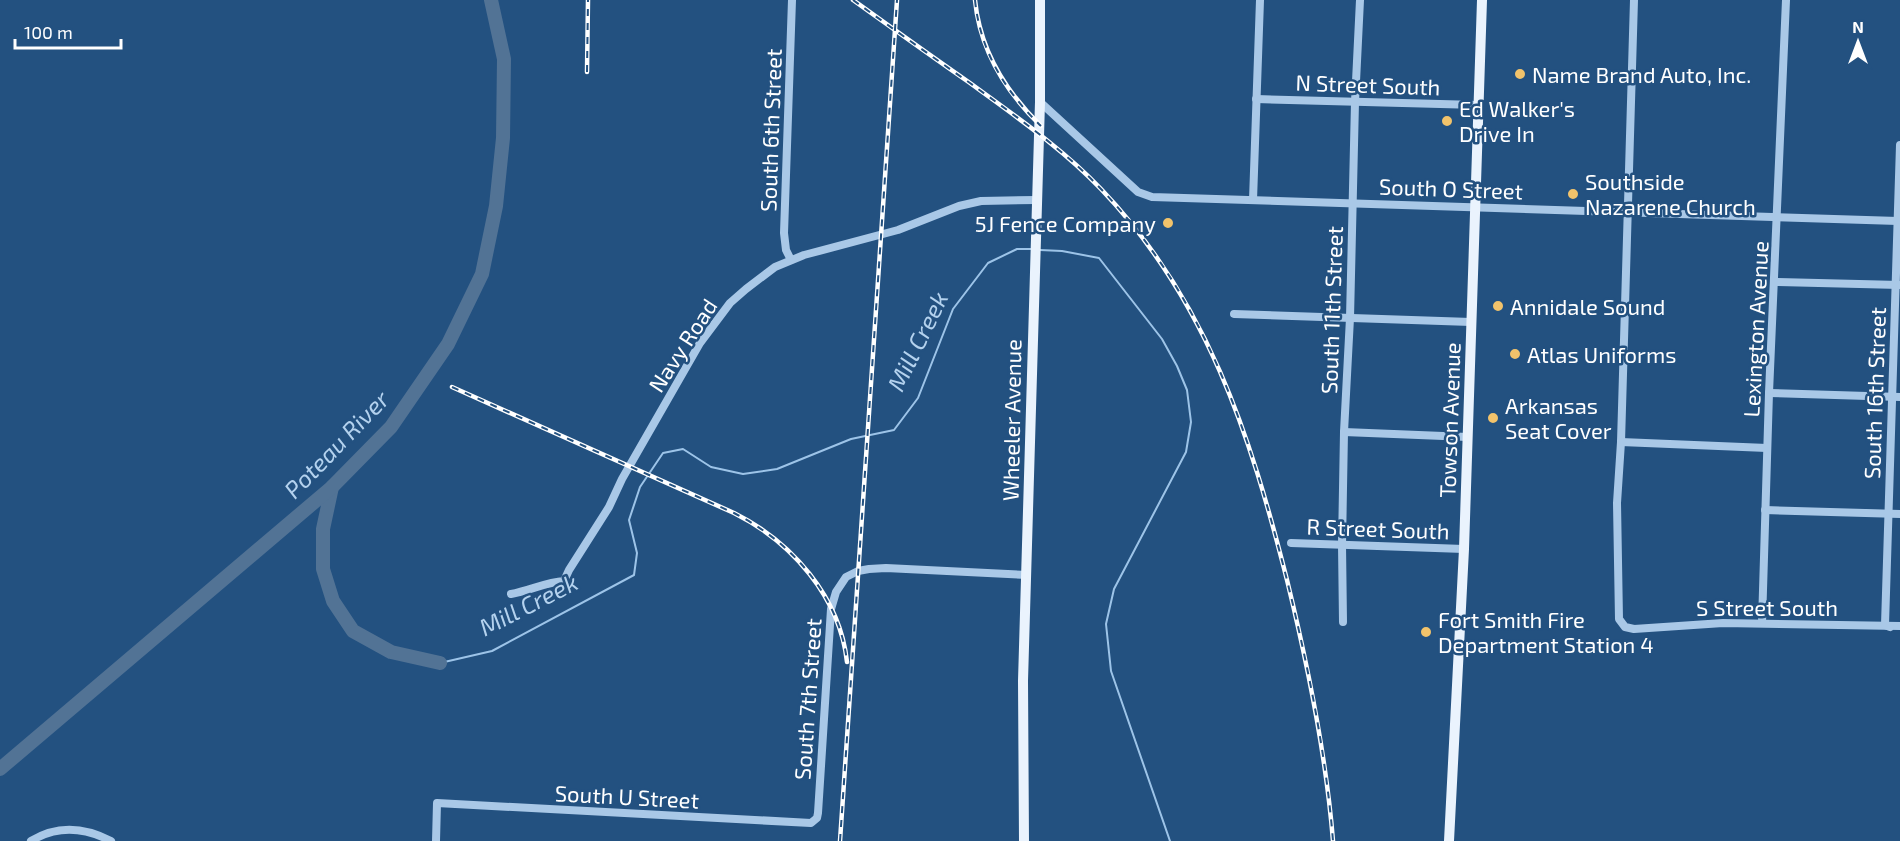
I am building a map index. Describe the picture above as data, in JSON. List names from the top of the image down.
{
  "streets": {
    "main road": ["Wheeler Avenue", "Towson Avenue"],
    "street": [
      "N Street South",
      "South 6th Street",
      "South O Street",
      "South 11th Street",
      "Lexington Avenue",
      "Navy Road",
      "South 16th Street",
      "R Street South",
      "S Street South",
      "South 7th Street",
      "South U Street"
    ]
  },
  "crossings": [
    ["N Street South", "South 11th Street"],
    ["N Street South", "Towson Avenue"],
    ["South 6th Street", "Navy Road"],
    ["South O Street", "South 11th Street"],
    ["South O Street", "Lexington Avenue"],
    ["South O Street", "South 16th Street"],
    ["South O Street", "Wheeler Avenue"],
    ["South O Street", "Towson Avenue"],
    ["South 11th Street", "R Street South"],
    ["Lexington Avenue", "S Street South"],
    ["Navy Road", "Wheeler Avenue"],
    ["South 16th Street", "S Street South"],
    ["Wheeler Avenue", "South 7th Street"],
    ["Towson Avenue", "R Street South"],
    ["South 7th Street", "South U Street"]
  ],
  "water": ["Mill Creek", "Poteau River"],
  "places": [
    "Name Brand Auto, Inc.",
    "Ed Walker's Drive In",
    "Southside Nazarene Church",
    "5J Fence Company",
    "Annidale Sound",
    "Atlas Uniforms",
    "Arkansas Seat Cover",
    "Fort Smith Fire Department Station 4"
  ],
  "scale_bar": "100 m",
  "north": "top"
}
